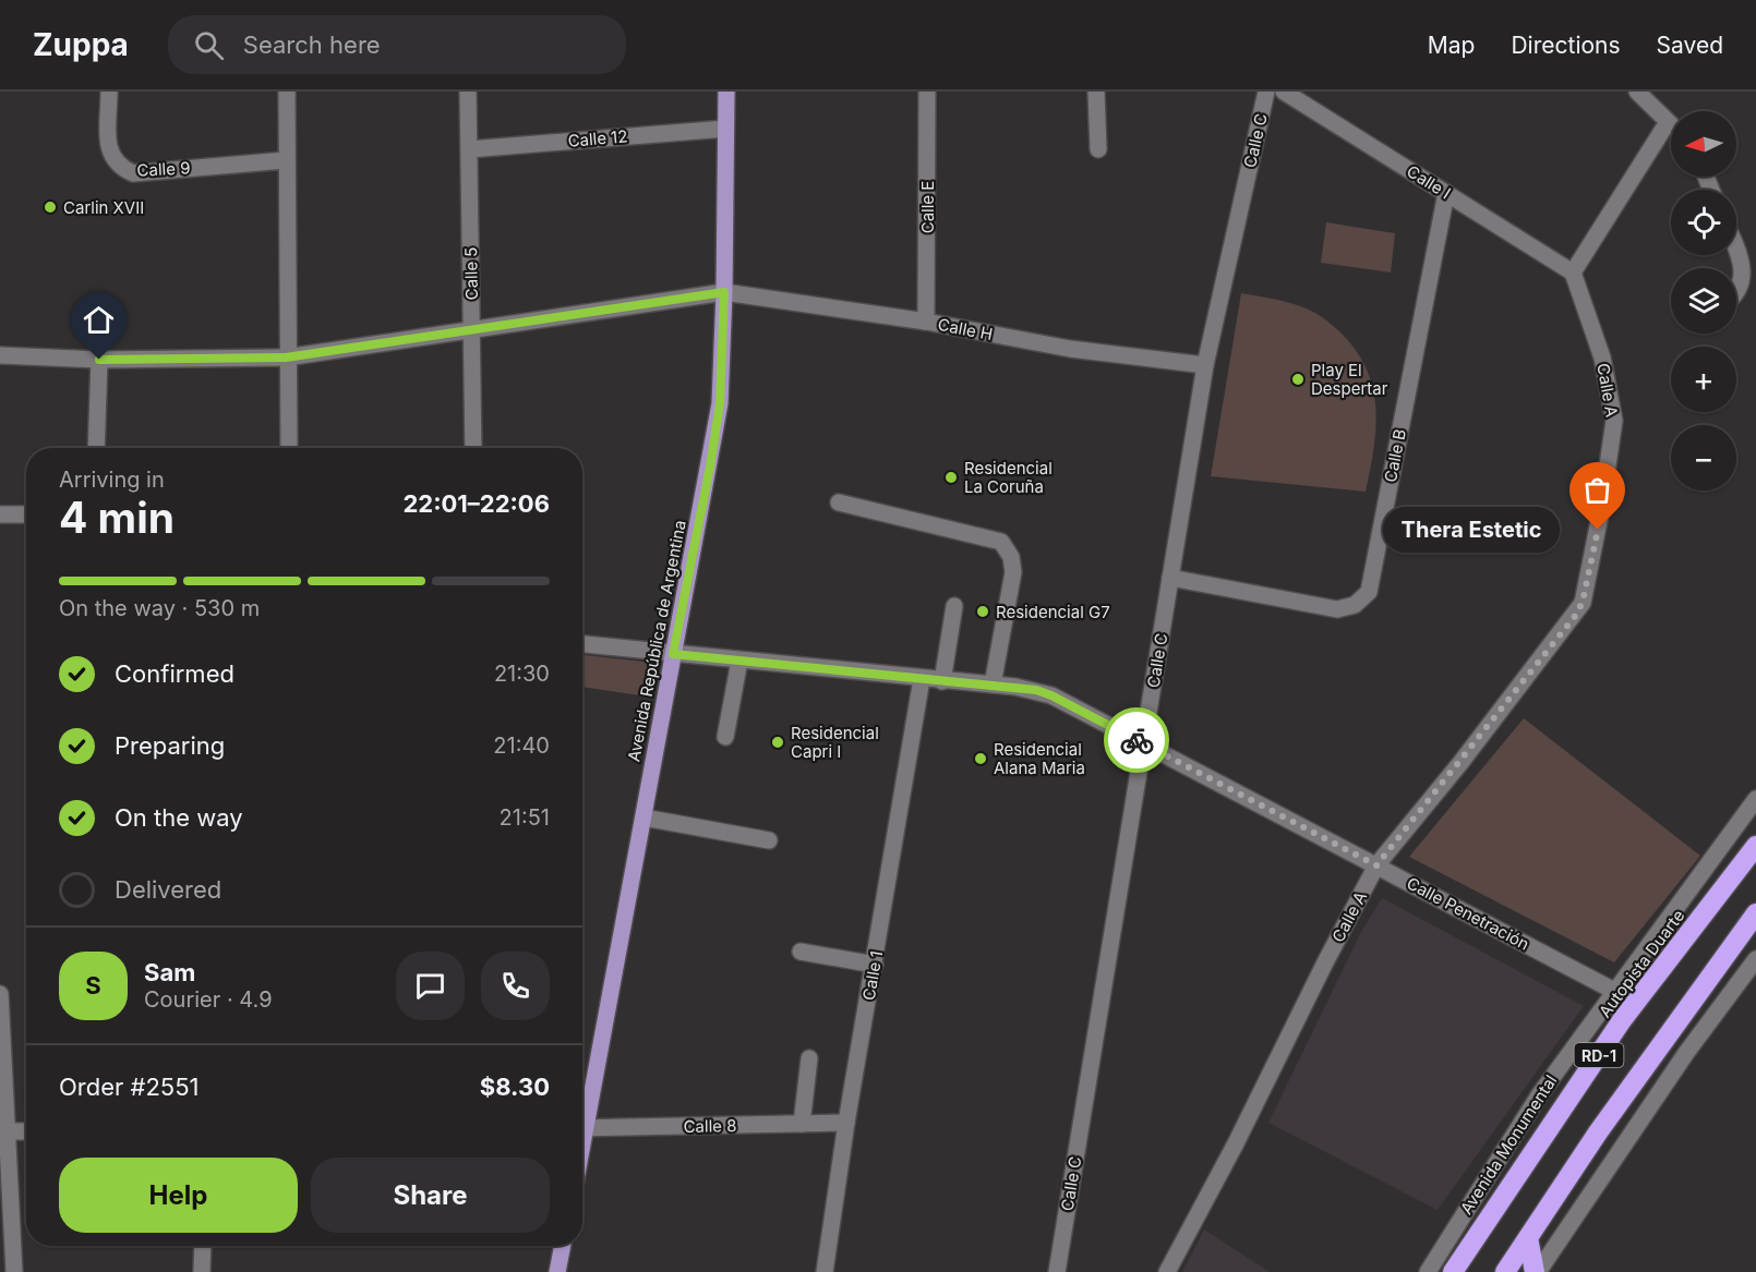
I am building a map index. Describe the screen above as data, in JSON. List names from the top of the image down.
{
  "streets": {
    "highway": ["Autopista Duarte", "RD-1"],
    "main road": ["Avenida República de Argentina"],
    "street": [
      "Calle 12",
      "Calle C",
      "Calle 9",
      "Calle I",
      "Calle E",
      "Calle 5",
      "Calle H",
      "Calle A",
      "Calle B",
      "Calle Penetración",
      "Calle 1",
      "Calle 8",
      "Avenida Monumental"
    ]
  },
  "crossings": [
    ["Calle 12", "Calle 5"],
    ["Calle 12", "Avenida República de Argentina"],
    ["Calle C", "Calle H"],
    ["Calle C", "Calle B"],
    ["Calle C", "Calle Penetración"],
    ["Calle I", "Calle A"],
    ["Calle I", "Calle B"],
    ["Calle E", "Calle H"],
    ["Calle 5", "Calle H"],
    ["Calle H", "Avenida República de Argentina"],
    ["Calle A", "Calle Penetración"],
    ["Avenida República de Argentina", "Calle Penetración"],
    ["Calle Penetración", "Calle 1"],
    ["Calle Penetración", "Avenida Monumental"],
    ["Calle 1", "Calle 8"]
  ],
  "places": [
    "Carlin XVII",
    "Play El Despertar",
    "Residencial La Coruña",
    "Thera Estetic",
    "Residencial G7",
    "Residencial Capri I",
    "Residencial Alana Maria"
  ],
  "north": "left",
  "page": {
    "header": "Zuppa",
    "search": "Search here",
    "nav": ["Map", "Directions", "Saved"],
    "map_buttons": ["+", "−"],
    "heading": ["4 min", "Arriving in", "22:01–22:06"],
    "panel": [
      "Sam",
      "Courier · 4.9",
      "Order #2551",
      "$8.30"
    ],
    "bubble": "Thera Estetic",
    "bar": "On the way · 530 m",
    "list": [
      ["Confirmed", "21:30"],
      ["Preparing", "21:40"],
      ["On the way", "21:51"],
      "Delivered"
    ],
    "round": "S",
    "buttons": ["Help", "Share"]
  }
}
